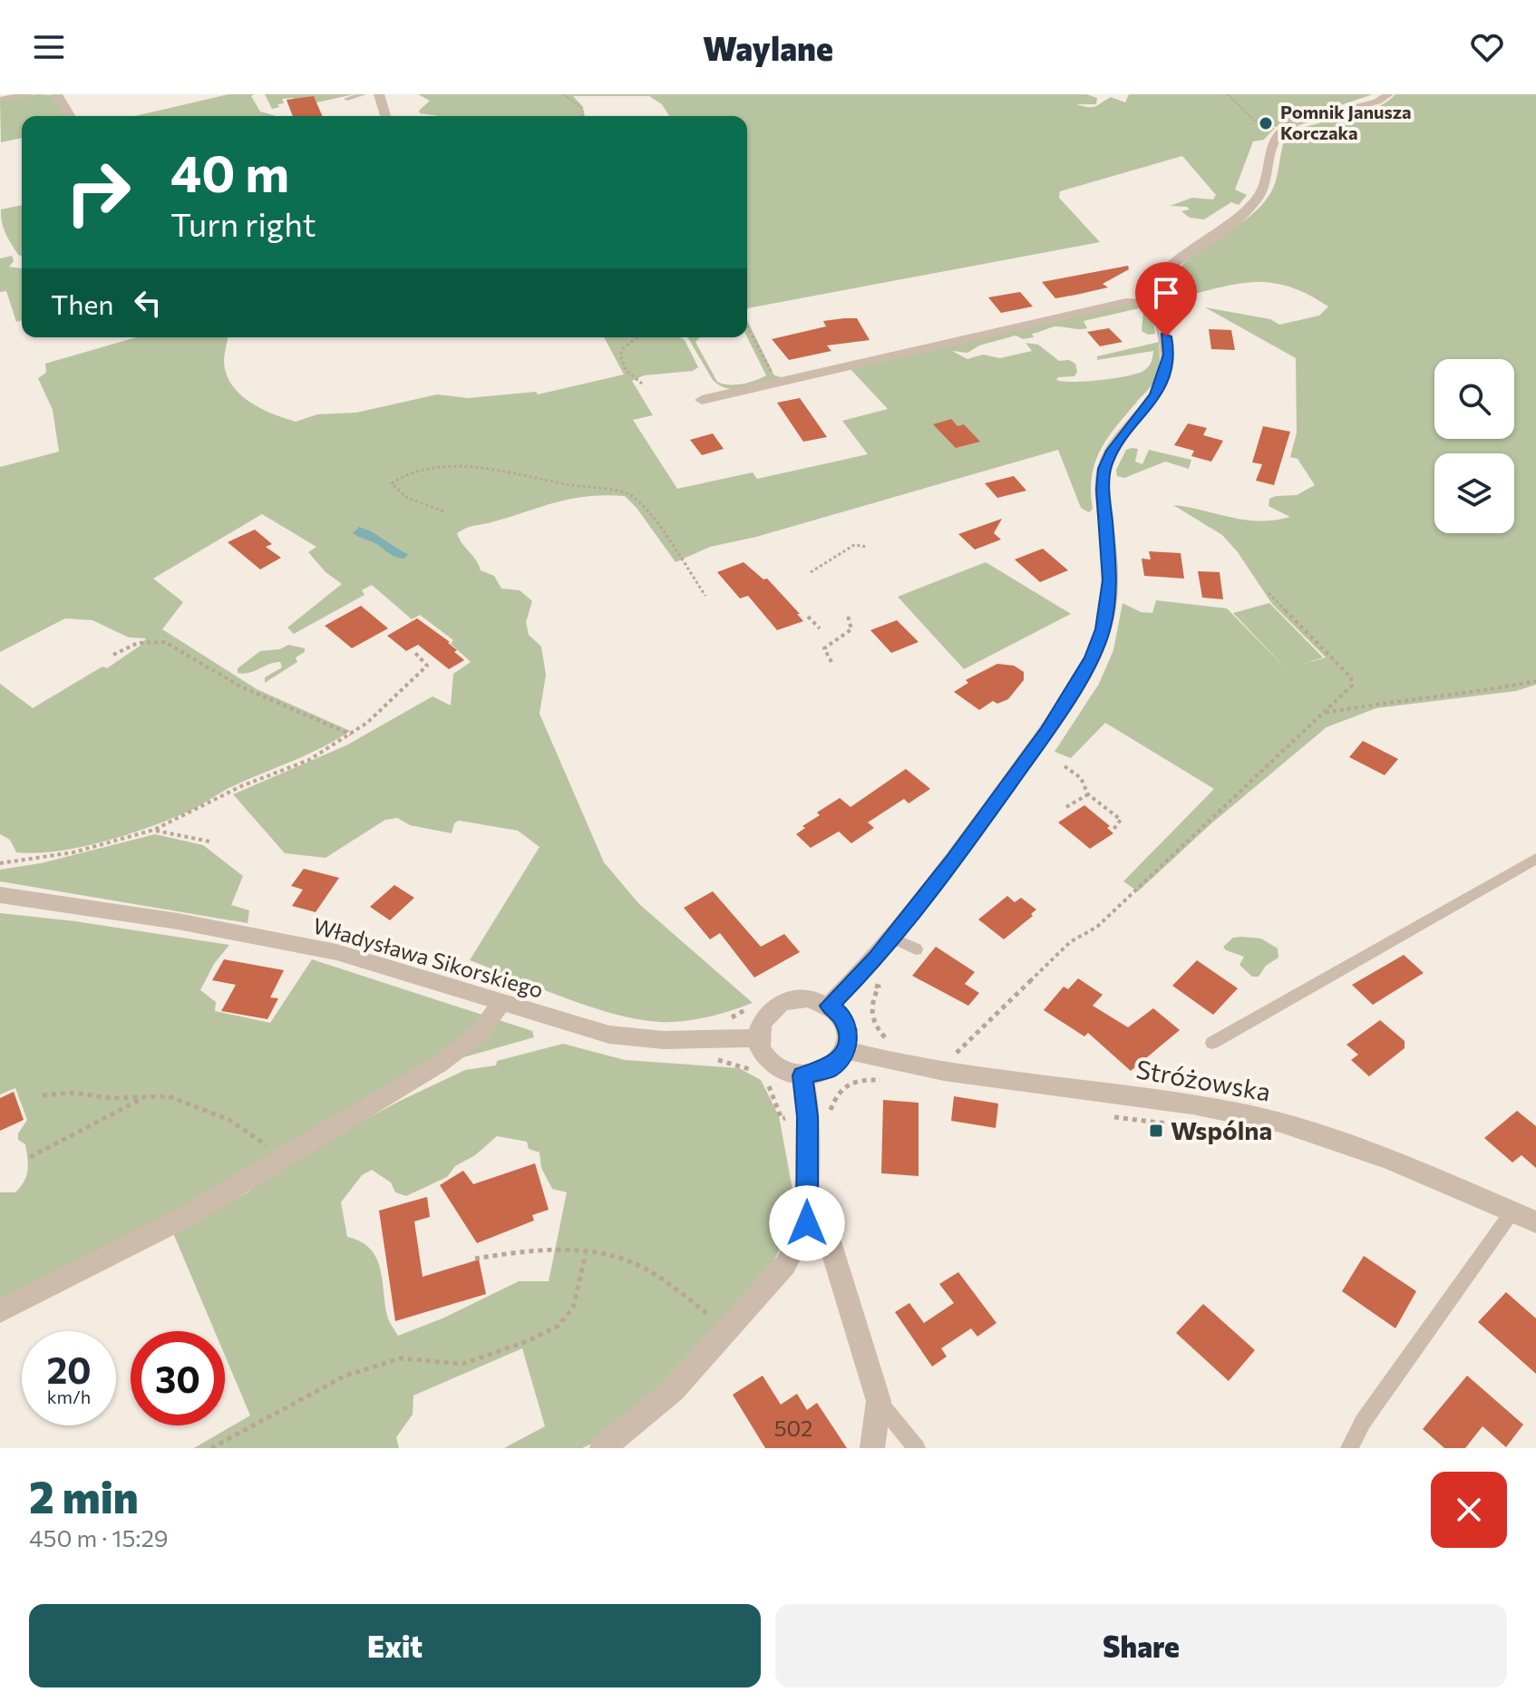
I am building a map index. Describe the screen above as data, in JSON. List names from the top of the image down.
{
  "streets": {
    "street": ["Władysława Sikorskiego", "Stróżowska"]
  },
  "crossings": [
    ["Władysława Sikorskiego", "Stróżowska"]
  ],
  "places": {
    "other": ["Pomnik Janusza Korczaka"],
    "transit": ["Wspólna"]
  },
  "house_numbers": ["502"],
  "page": {
    "header": "Waylane",
    "turn": ["40 m", "Turn right"],
    "then": "Then",
    "speed": "20 km/h",
    "limit": "30",
    "heading": ["2 min", "450 m · 15:29"],
    "buttons": ["Exit", "Share"]
  }
}
